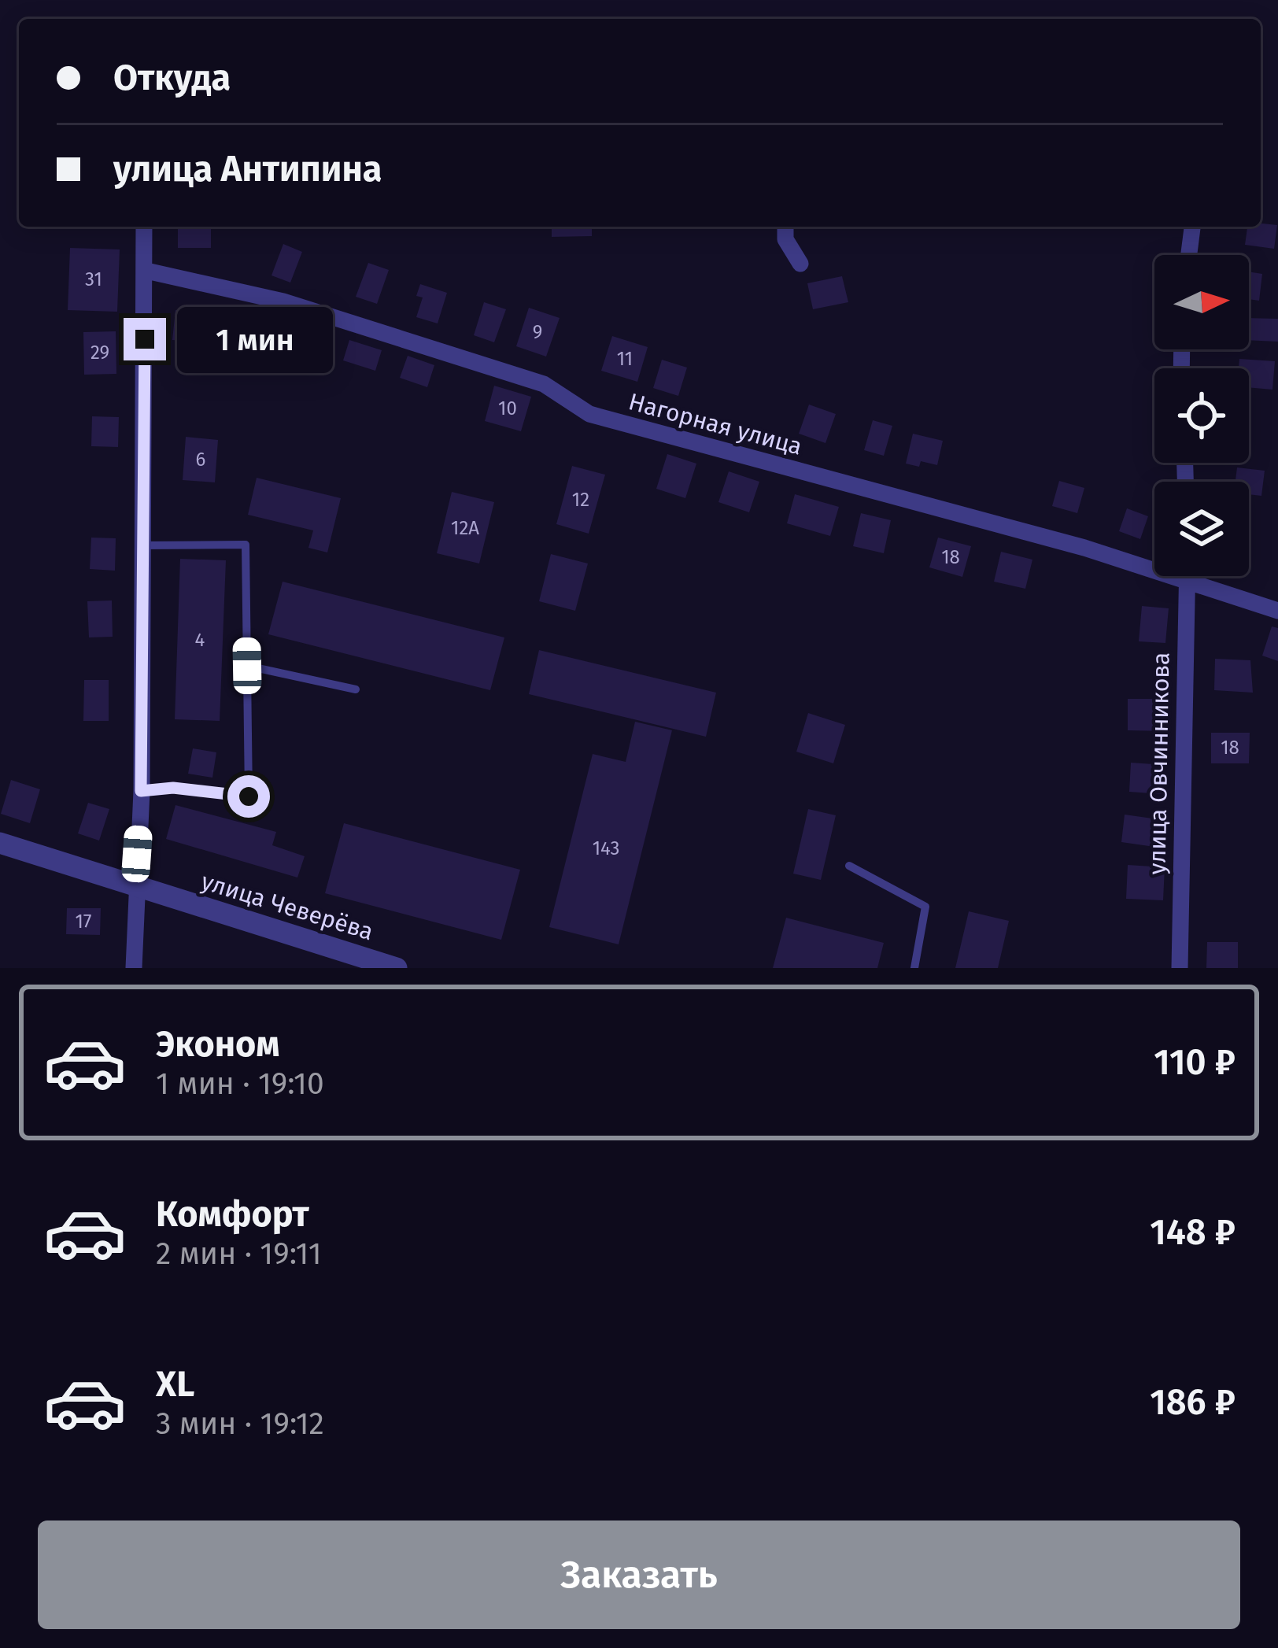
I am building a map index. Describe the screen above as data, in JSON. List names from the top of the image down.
{
  "streets": {
    "street": ["Нагорная улица", "улица Овчинникова", "улица Чеверёва"]
  },
  "crossings": [
    ["Нагорная улица", "улица Овчинникова"]
  ],
  "house_numbers": [
    "31",
    "9",
    "29",
    "11",
    "10",
    "6",
    "12",
    "12А",
    "18",
    "4",
    "18",
    "143",
    "17"
  ],
  "north": "right",
  "page": {
    "banner": ["Откуда", "улица Антипина"],
    "bubble": "1 мин",
    "list": [
      {
        "name": "Эконом",
        "note": "1 мин · 19:10",
        "value": "110 ₽"
      },
      {
        "name": "Комфорт",
        "note": "2 мин · 19:11",
        "value": "148 ₽"
      },
      {
        "name": "XL",
        "note": "3 мин · 19:12",
        "value": "186 ₽"
      }
    ],
    "buttons": "Заказать"
  }
}
